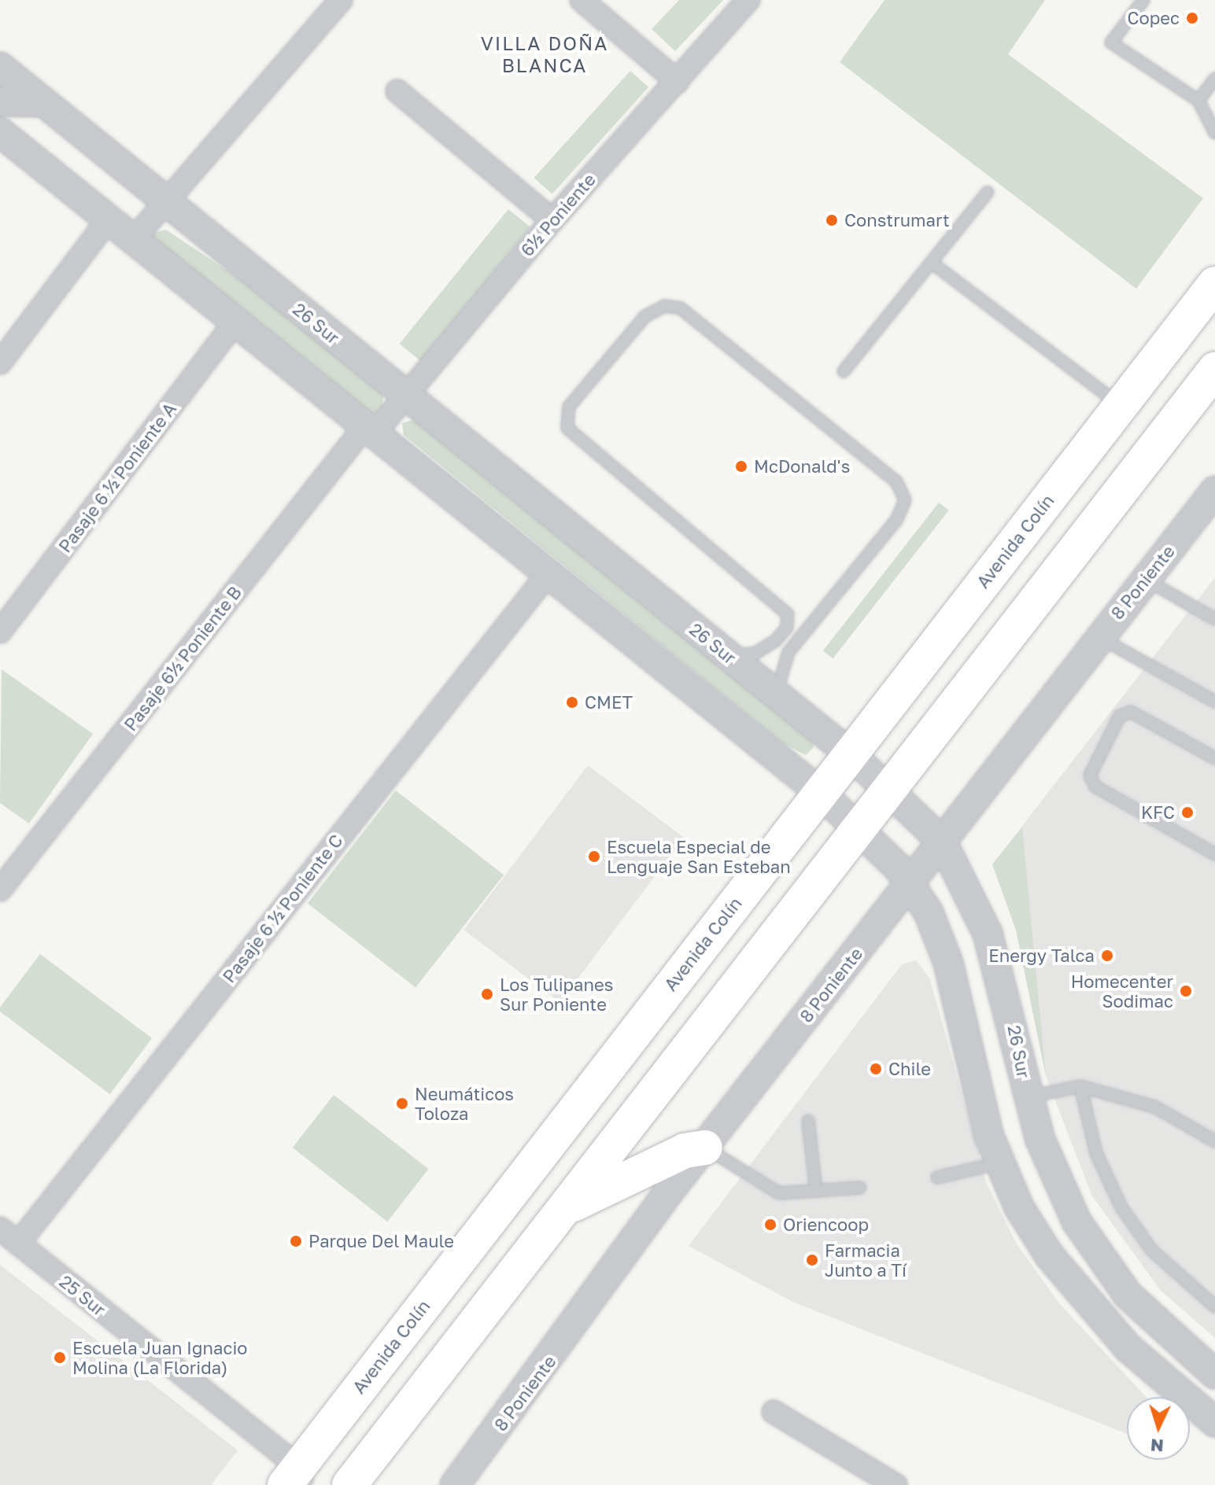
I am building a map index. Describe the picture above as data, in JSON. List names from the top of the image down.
{
  "streets": {
    "main road": ["Avenida Colín"],
    "street": [
      "6½ Poniente",
      "26 Sur",
      "Pasaje 6 ½ Poniente A",
      "8 Poniente",
      "Pasaje 6½ Poniente B",
      "Pasaje 6 ½ Poniente C",
      "25 Sur"
    ]
  },
  "crossings": [
    ["6½ Poniente", "26 Sur"],
    ["6½ Poniente", "Pasaje 6½ Poniente B"],
    ["26 Sur", "Avenida Colín"],
    ["26 Sur", "8 Poniente"],
    ["Avenida Colín", "25 Sur"],
    ["Pasaje 6 ½ Poniente C", "25 Sur"]
  ],
  "districts": ["VILLA DOÑA BLANCA"],
  "places": [
    "Copec",
    "Construmart",
    "McDonald's",
    "CMET",
    "KFC",
    "Escuela Especial de Lenguaje San Esteban",
    "Energy Talca",
    "Homecenter Sodimac",
    "Los Tulipanes Sur Poniente",
    "Chile",
    "Neumáticos Toloza",
    "Oriencoop",
    "Parque Del Maule",
    "Farmacia Junto a Tí",
    "Escuela Juan Ignacio Molina (La Florida)"
  ],
  "north": "bottom"
}
